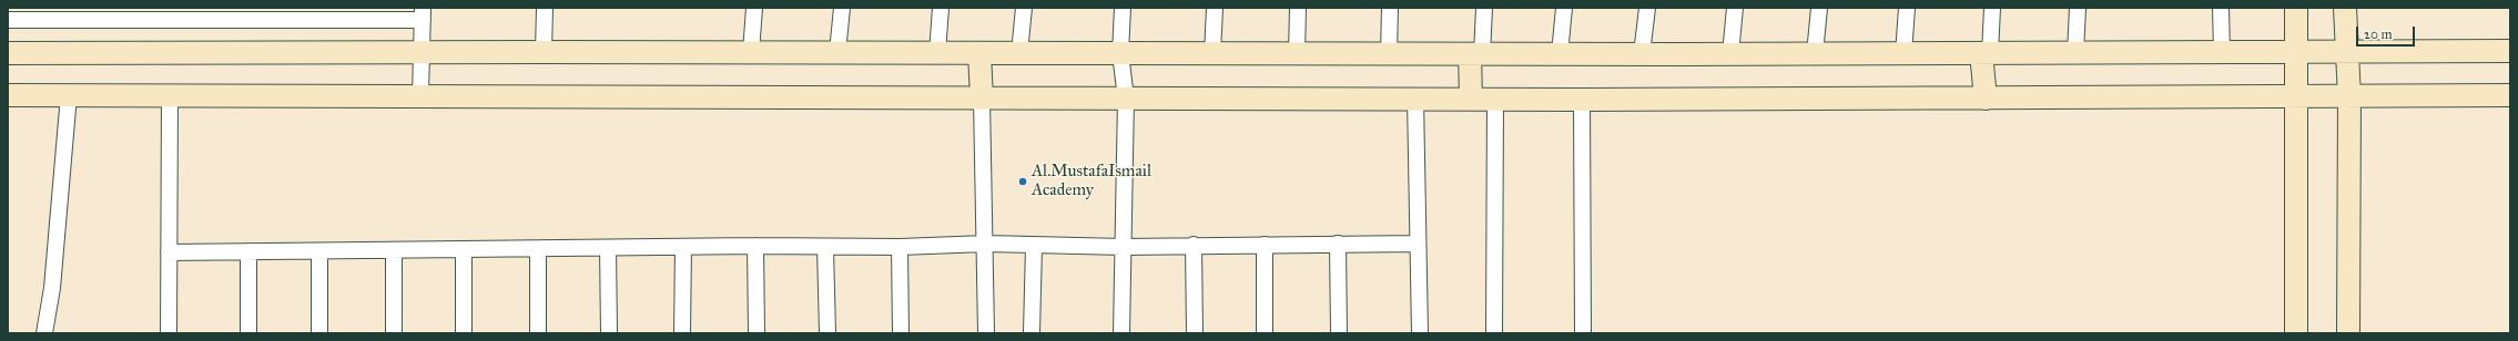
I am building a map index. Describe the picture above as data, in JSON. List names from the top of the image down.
{
  "places": ["Al.MustafaIsmail Academy"],
  "scale_bar": "20 m"
}
